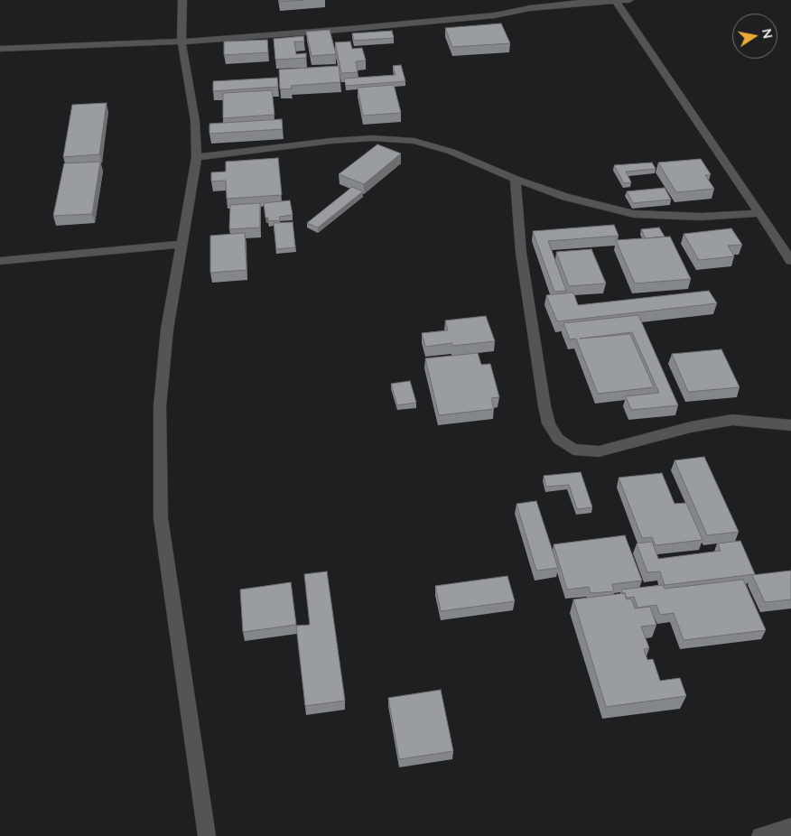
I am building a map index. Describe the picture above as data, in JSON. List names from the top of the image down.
{
  "north": "right"
}
